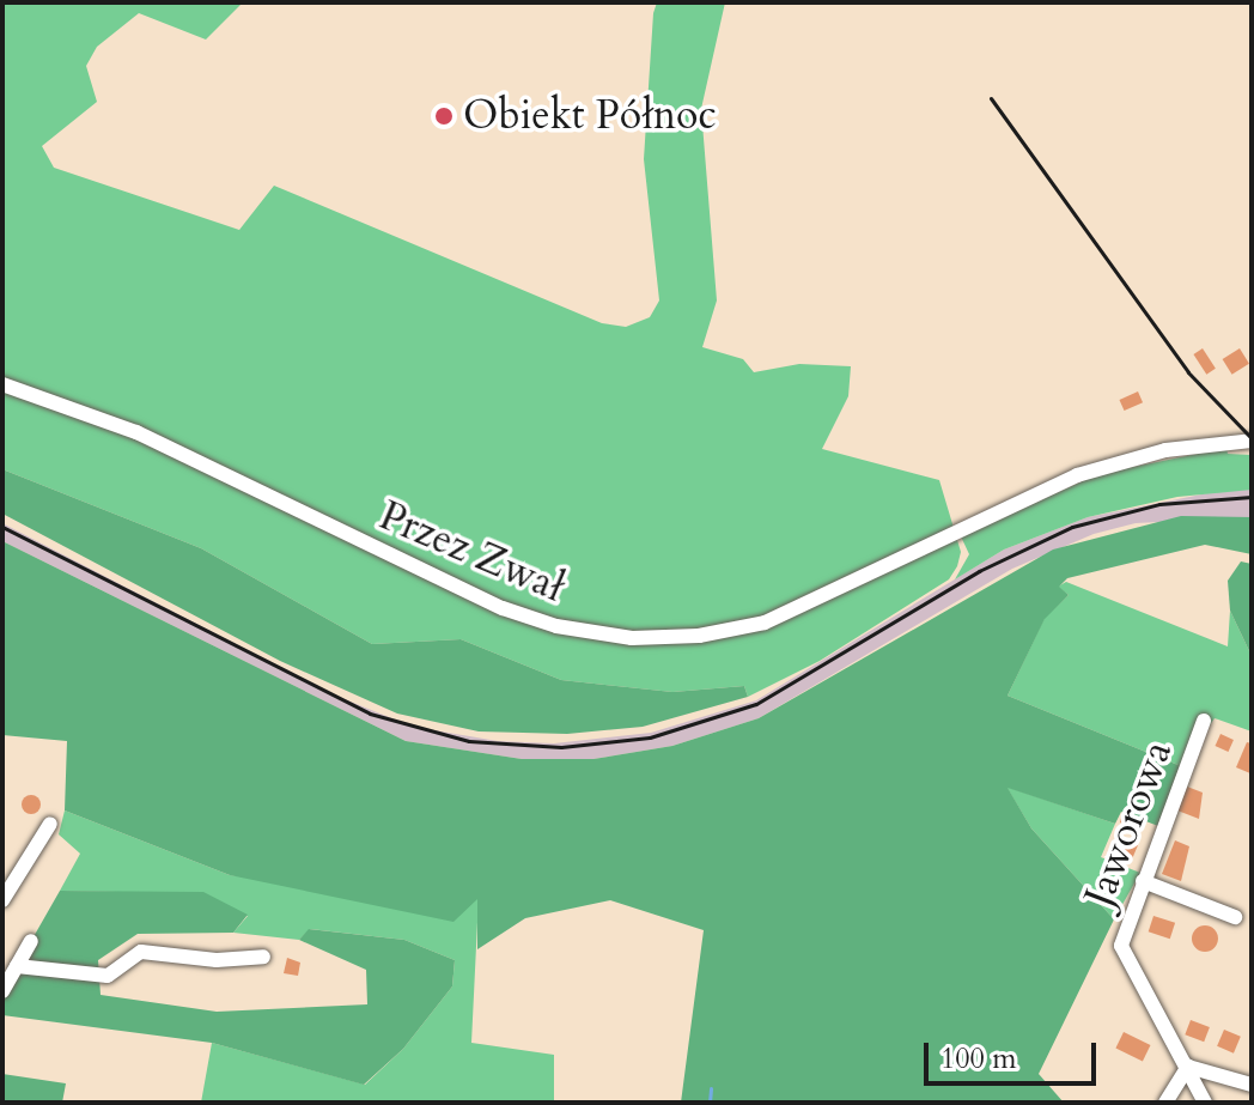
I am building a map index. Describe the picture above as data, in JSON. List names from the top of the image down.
{
  "streets": {
    "street": ["Przez Zwał", "Jaworowa"]
  },
  "places": ["Obiekt Północ"],
  "scale_bar": "100 m"
}
